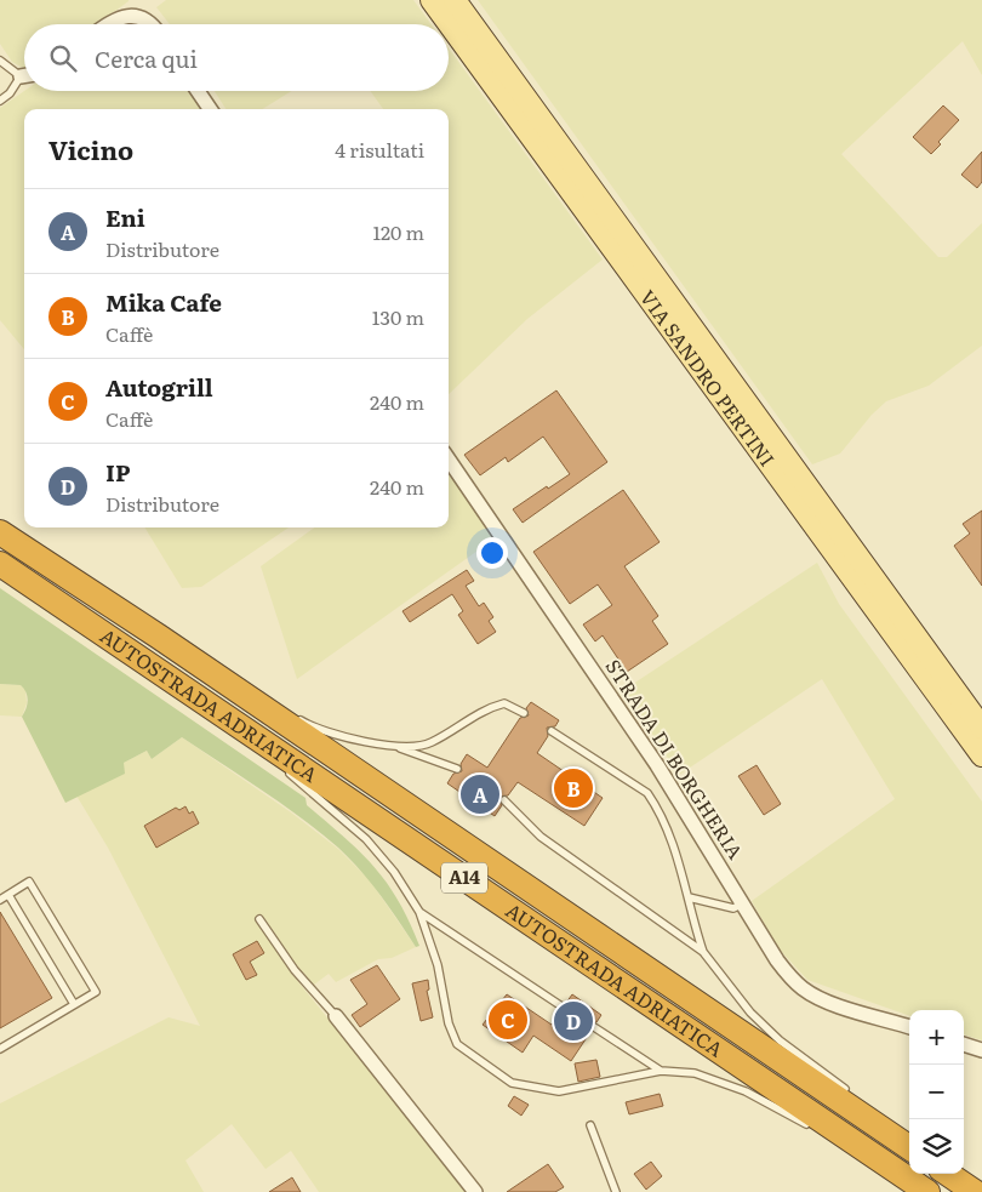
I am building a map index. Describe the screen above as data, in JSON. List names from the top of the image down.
{
  "streets": {
    "highway": ["AUTOSTRADA ADRIATICA", "A14"],
    "main road": ["VIA SANDRO PERTINI"],
    "street": ["STRADA DI BORGHERIA"]
  },
  "page": {
    "search": "Cerca qui",
    "heading": ["Vicino", "4 risultati"],
    "list": [
      {
        "mark": "A",
        "name": "Eni",
        "note": "Distributore",
        "value": "120 m"
      },
      {
        "mark": "B",
        "name": "Mika Cafe",
        "note": "Caffè",
        "value": "130 m"
      },
      {
        "mark": "C",
        "name": "Autogrill",
        "note": "Caffè",
        "value": "240 m"
      },
      {
        "mark": "D",
        "name": "IP",
        "note": "Distributore",
        "value": "240 m"
      }
    ],
    "pins": [
      "B",
      "A",
      "C",
      "D"
    ],
    "map_buttons": ["+", "−"]
  }
}
